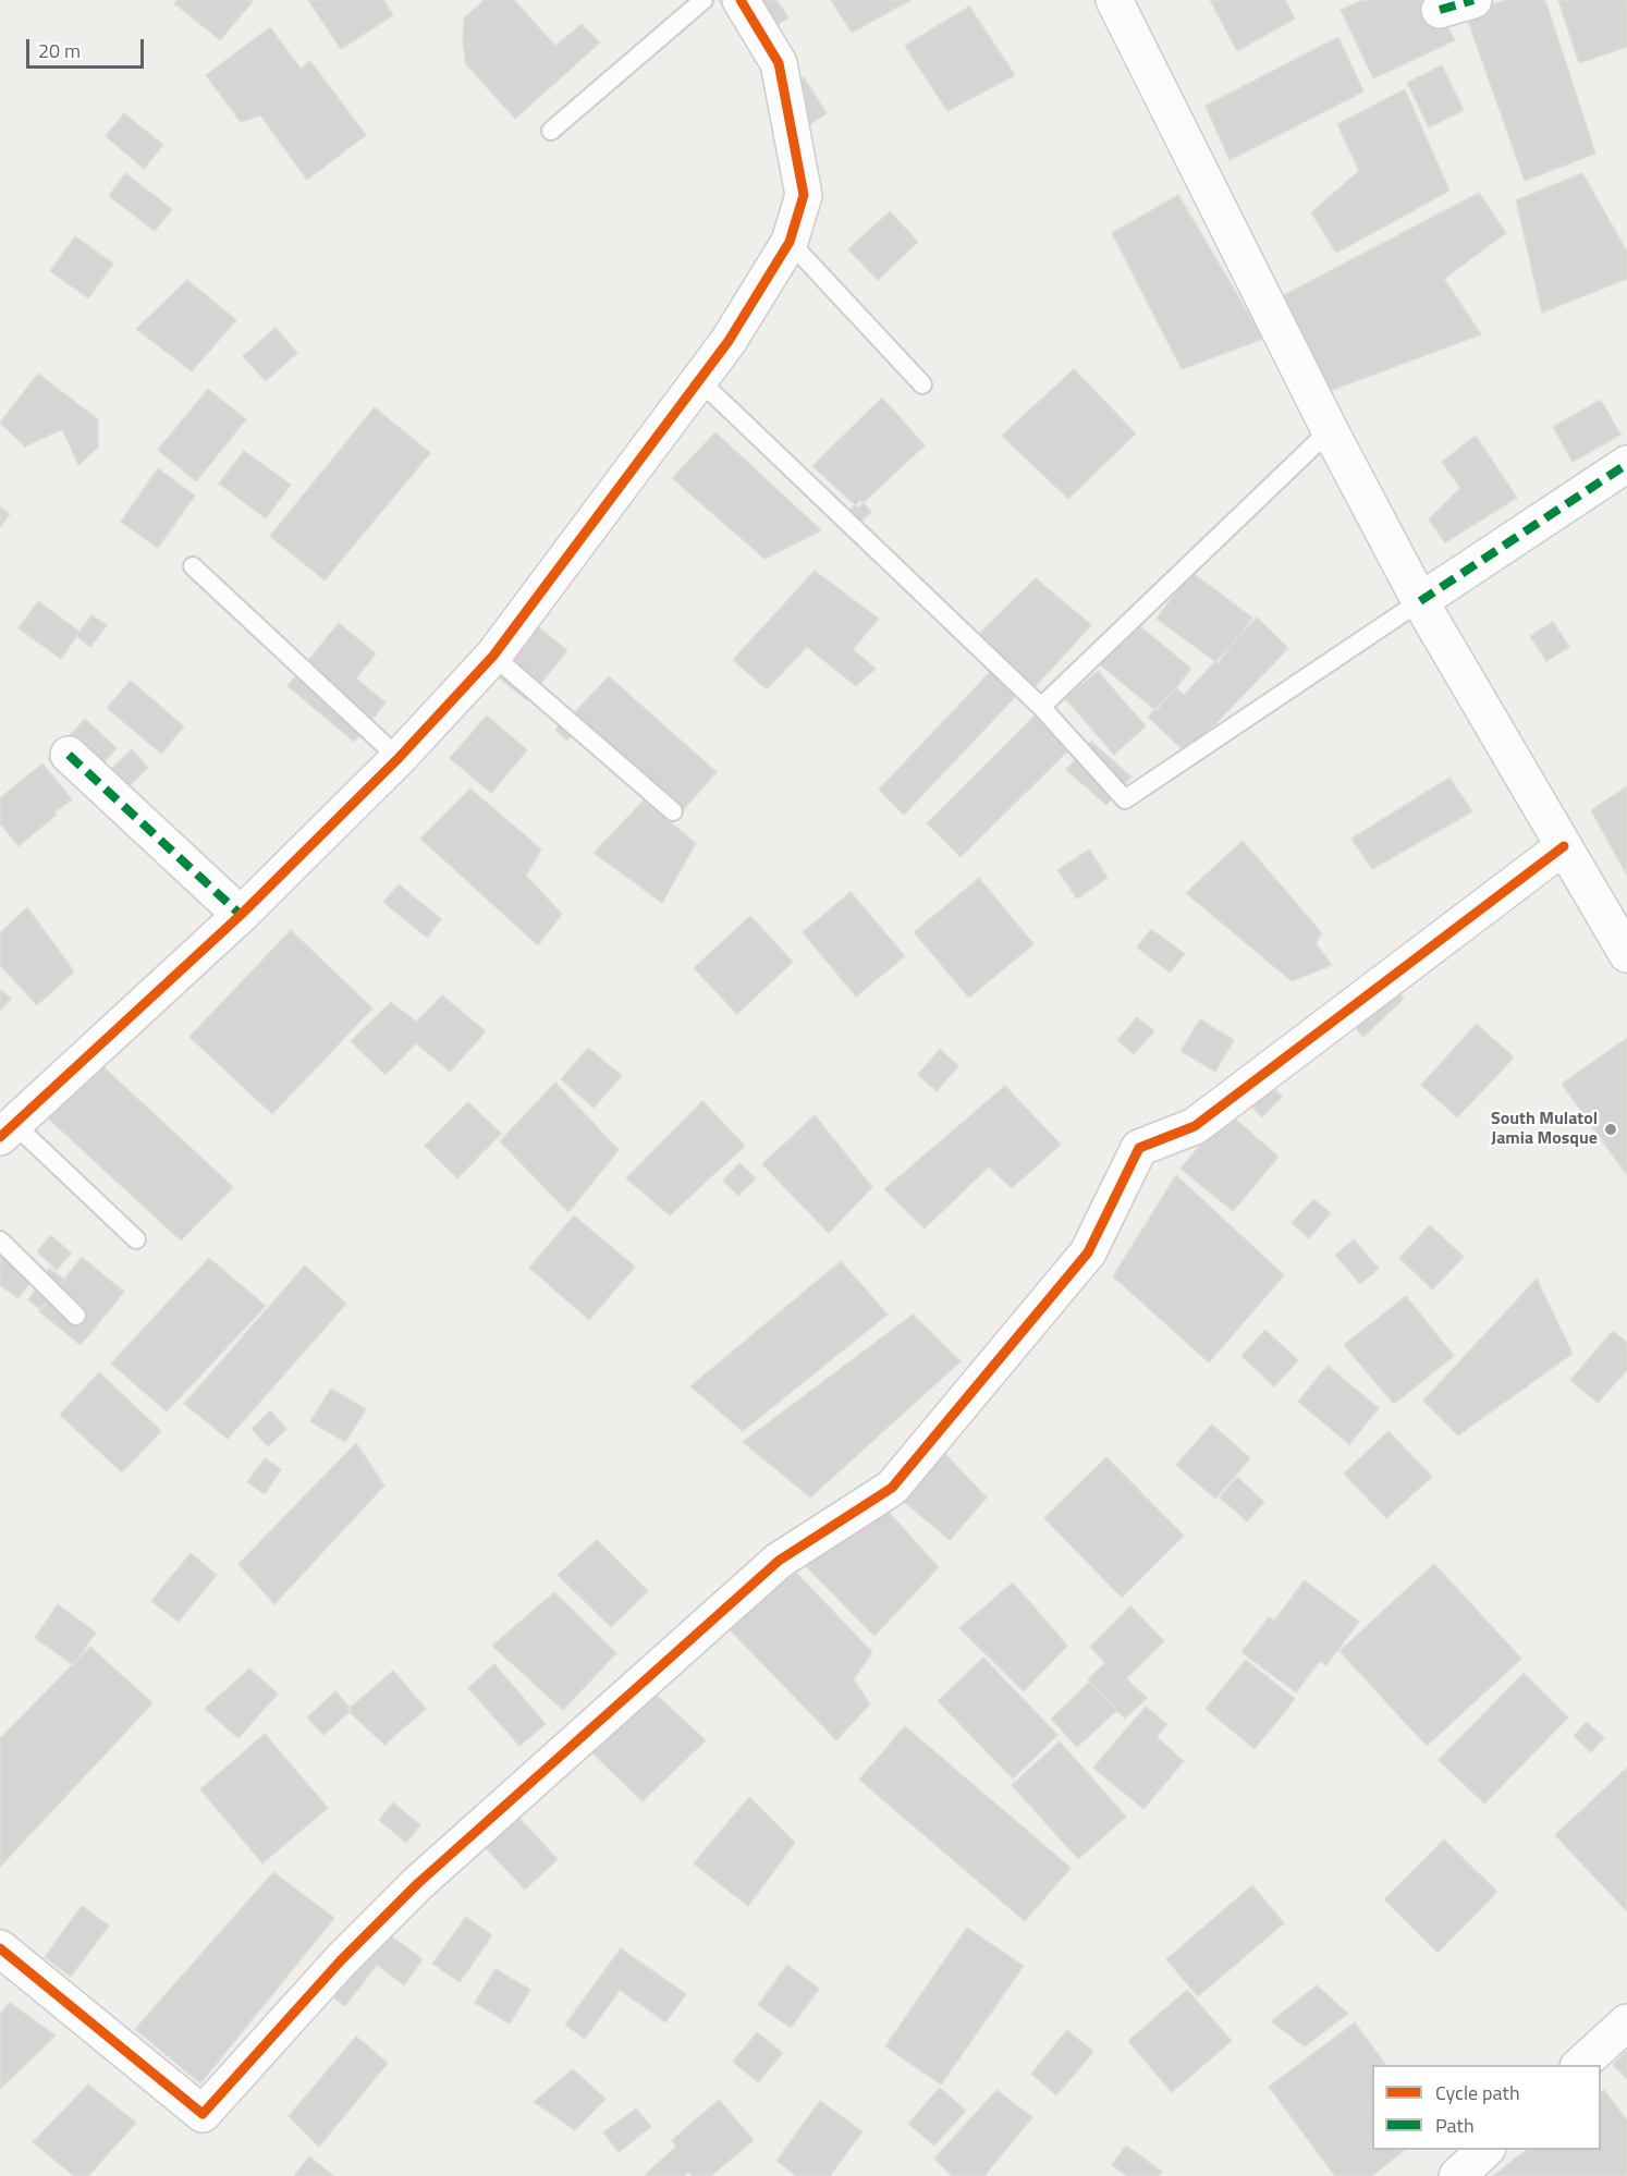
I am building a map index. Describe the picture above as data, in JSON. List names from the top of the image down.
{
  "places": ["South Mulatol Jamia Mosque"],
  "legend": ["Cycle path", "Path"],
  "scale_bar": "20 m"
}
